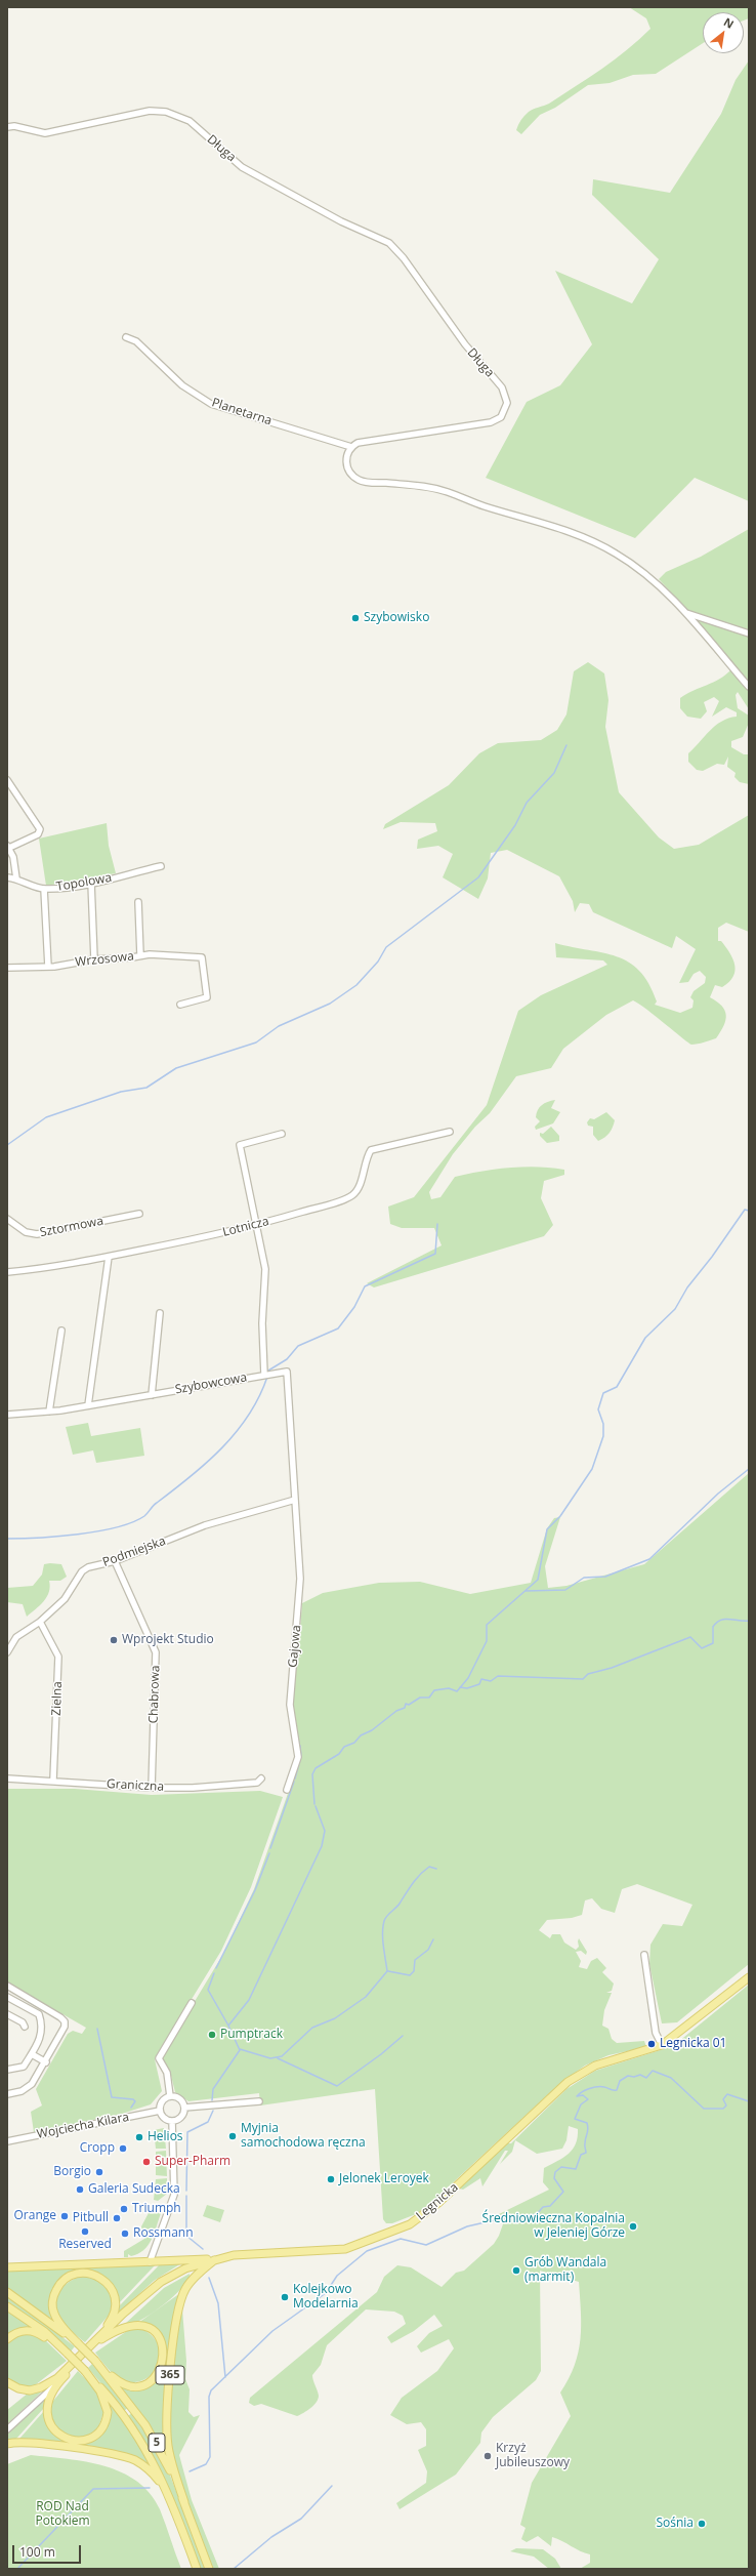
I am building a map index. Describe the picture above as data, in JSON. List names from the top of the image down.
{
  "streets": {
    "main road": ["Legnicka", "365", "5"],
    "street": [
      "Długa",
      "Planetarna",
      "Topolowa",
      "Wrzosowa",
      "Sztormowa",
      "Lotnicza",
      "Szybowcowa",
      "Podmiejska",
      "Gajowa",
      "Chabrowa",
      "Zielna",
      "Graniczna",
      "Wojciecha Kilara"
    ]
  },
  "crossings": [
    ["Długa", "Planetarna"],
    ["Szybowcowa", "Podmiejska"],
    ["Szybowcowa", "Gajowa"],
    ["Podmiejska", "Gajowa"],
    ["Podmiejska", "Chabrowa"],
    ["Podmiejska", "Zielna"],
    ["Chabrowa", "Graniczna"],
    ["Zielna", "Graniczna"],
    ["Legnicka", "365"],
    ["365", "5"]
  ],
  "parks": ["ROD Nad Potokiem"],
  "places": [
    "Szybowisko",
    "Wprojekt Studio",
    "Pumptrack",
    "Legnicka 01",
    "Myjnia samochodowa ręczna",
    "Helios",
    "Cropp",
    "Super-Pharm",
    "Borgio",
    "Jelonek Leroyek",
    "Galeria Sudecka",
    "Triumph",
    "Orange",
    "Pitbull",
    "Średniowieczna Kopalnia w Jeleniej Górze",
    "Reserved",
    "Rossmann",
    "Grób Wandala (marmit)",
    "Kolejkowo Modelarnia",
    "Krzyż Jubileuszowy",
    "Sośnia"
  ],
  "scale_bar": "100 m",
  "north": "top right"
}
